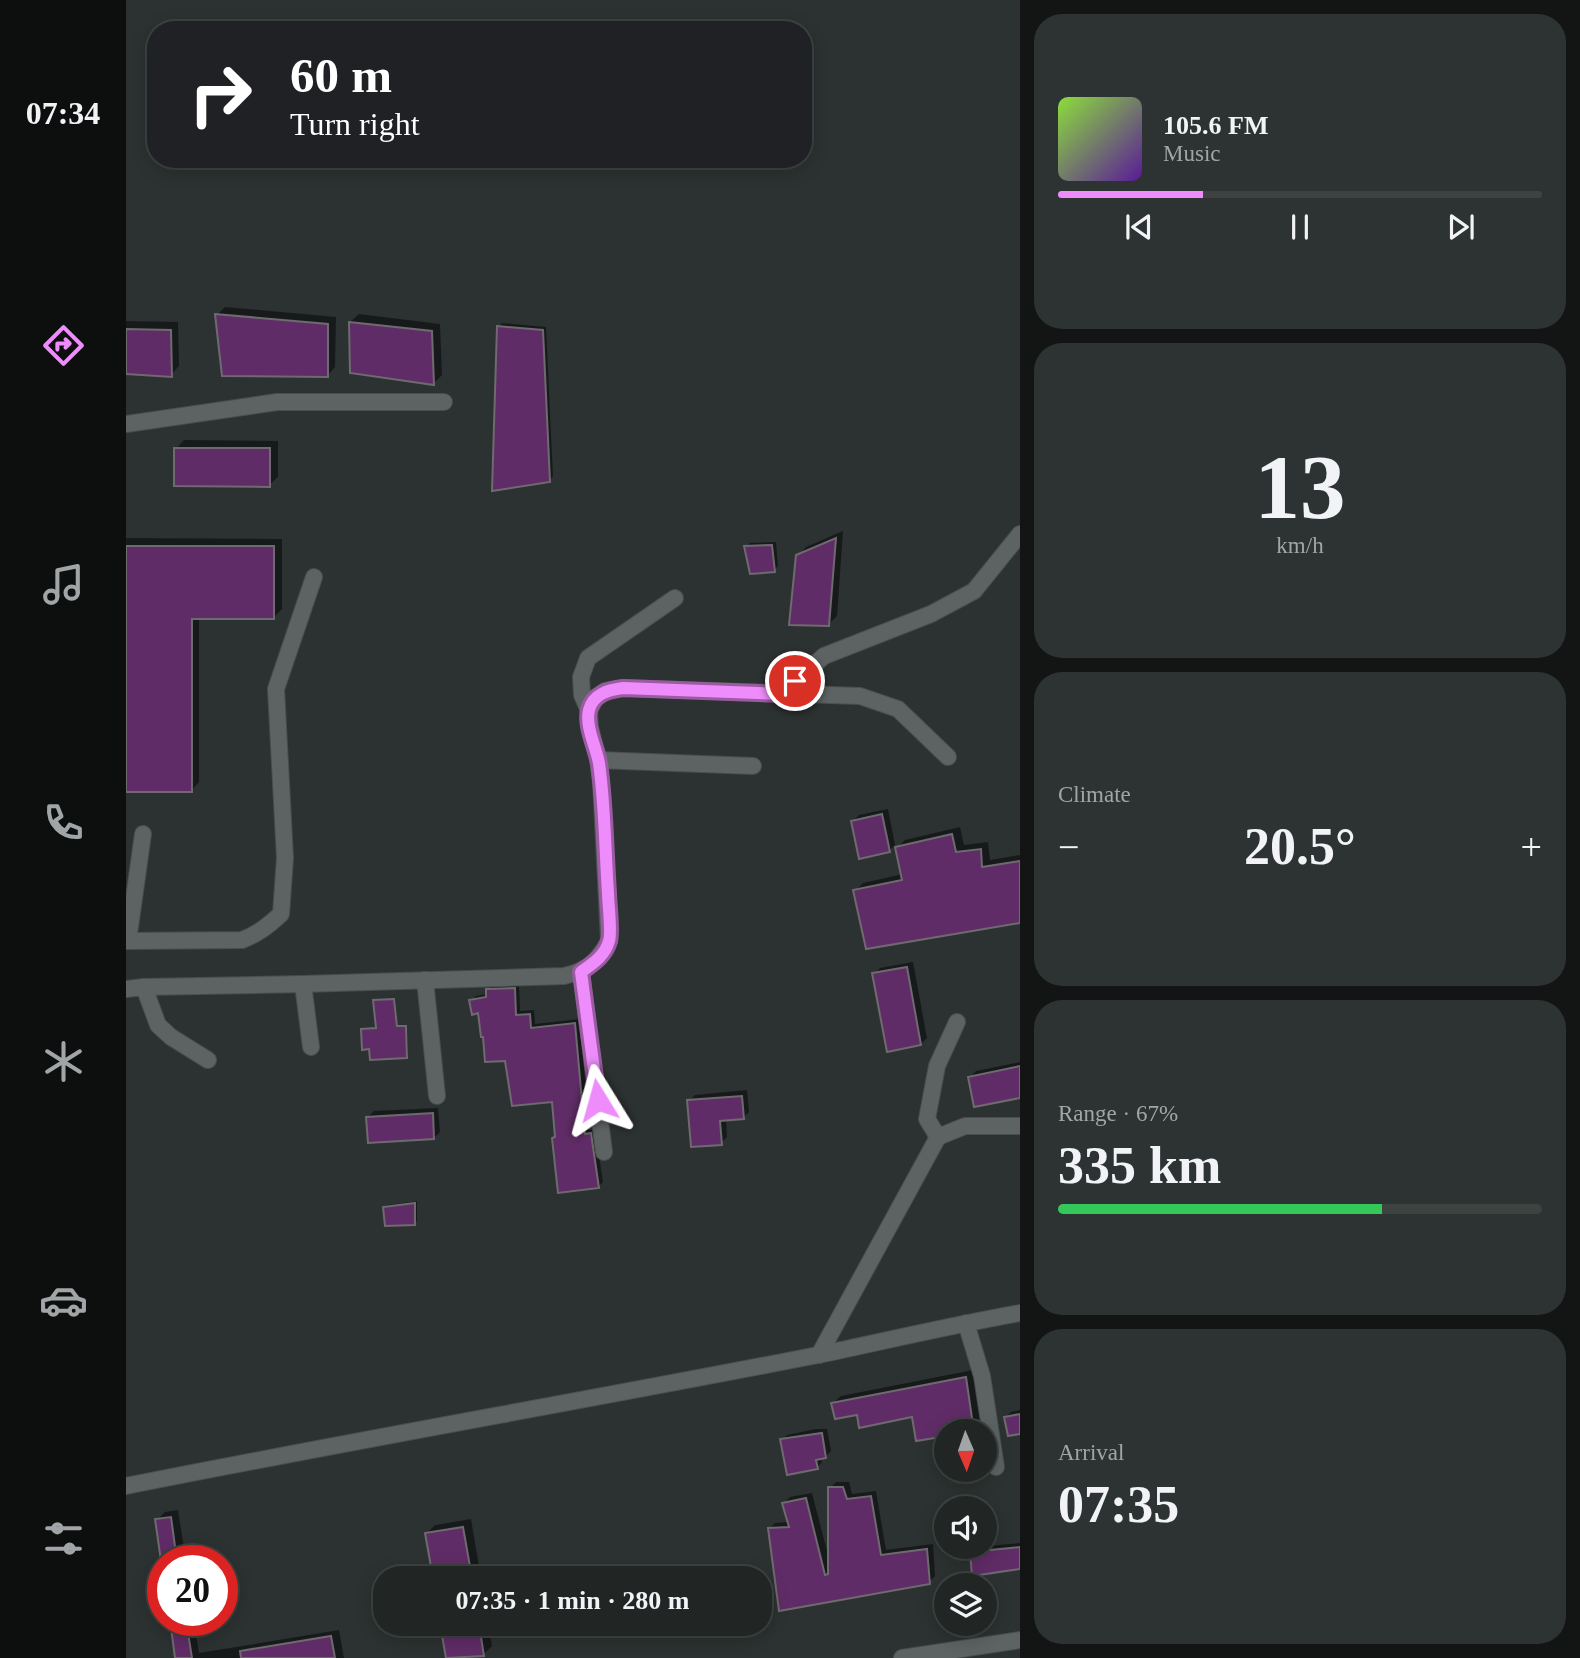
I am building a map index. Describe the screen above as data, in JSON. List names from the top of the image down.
{
  "north": "bottom",
  "page": {
    "tabs": "07:34",
    "turn": ["60 m", "Turn right"],
    "song": ["105.6 FM", "Music"],
    "tile": [
      ["13", "km/h"],
      "Climate",
      ["Range · 67%", "335 km"],
      ["Arrival", "07:35"]
    ],
    "heat": ["−", "20.5°", "+"],
    "limit": "20",
    "trip": "07:35 · 1 min · 280 m"
  }
}
